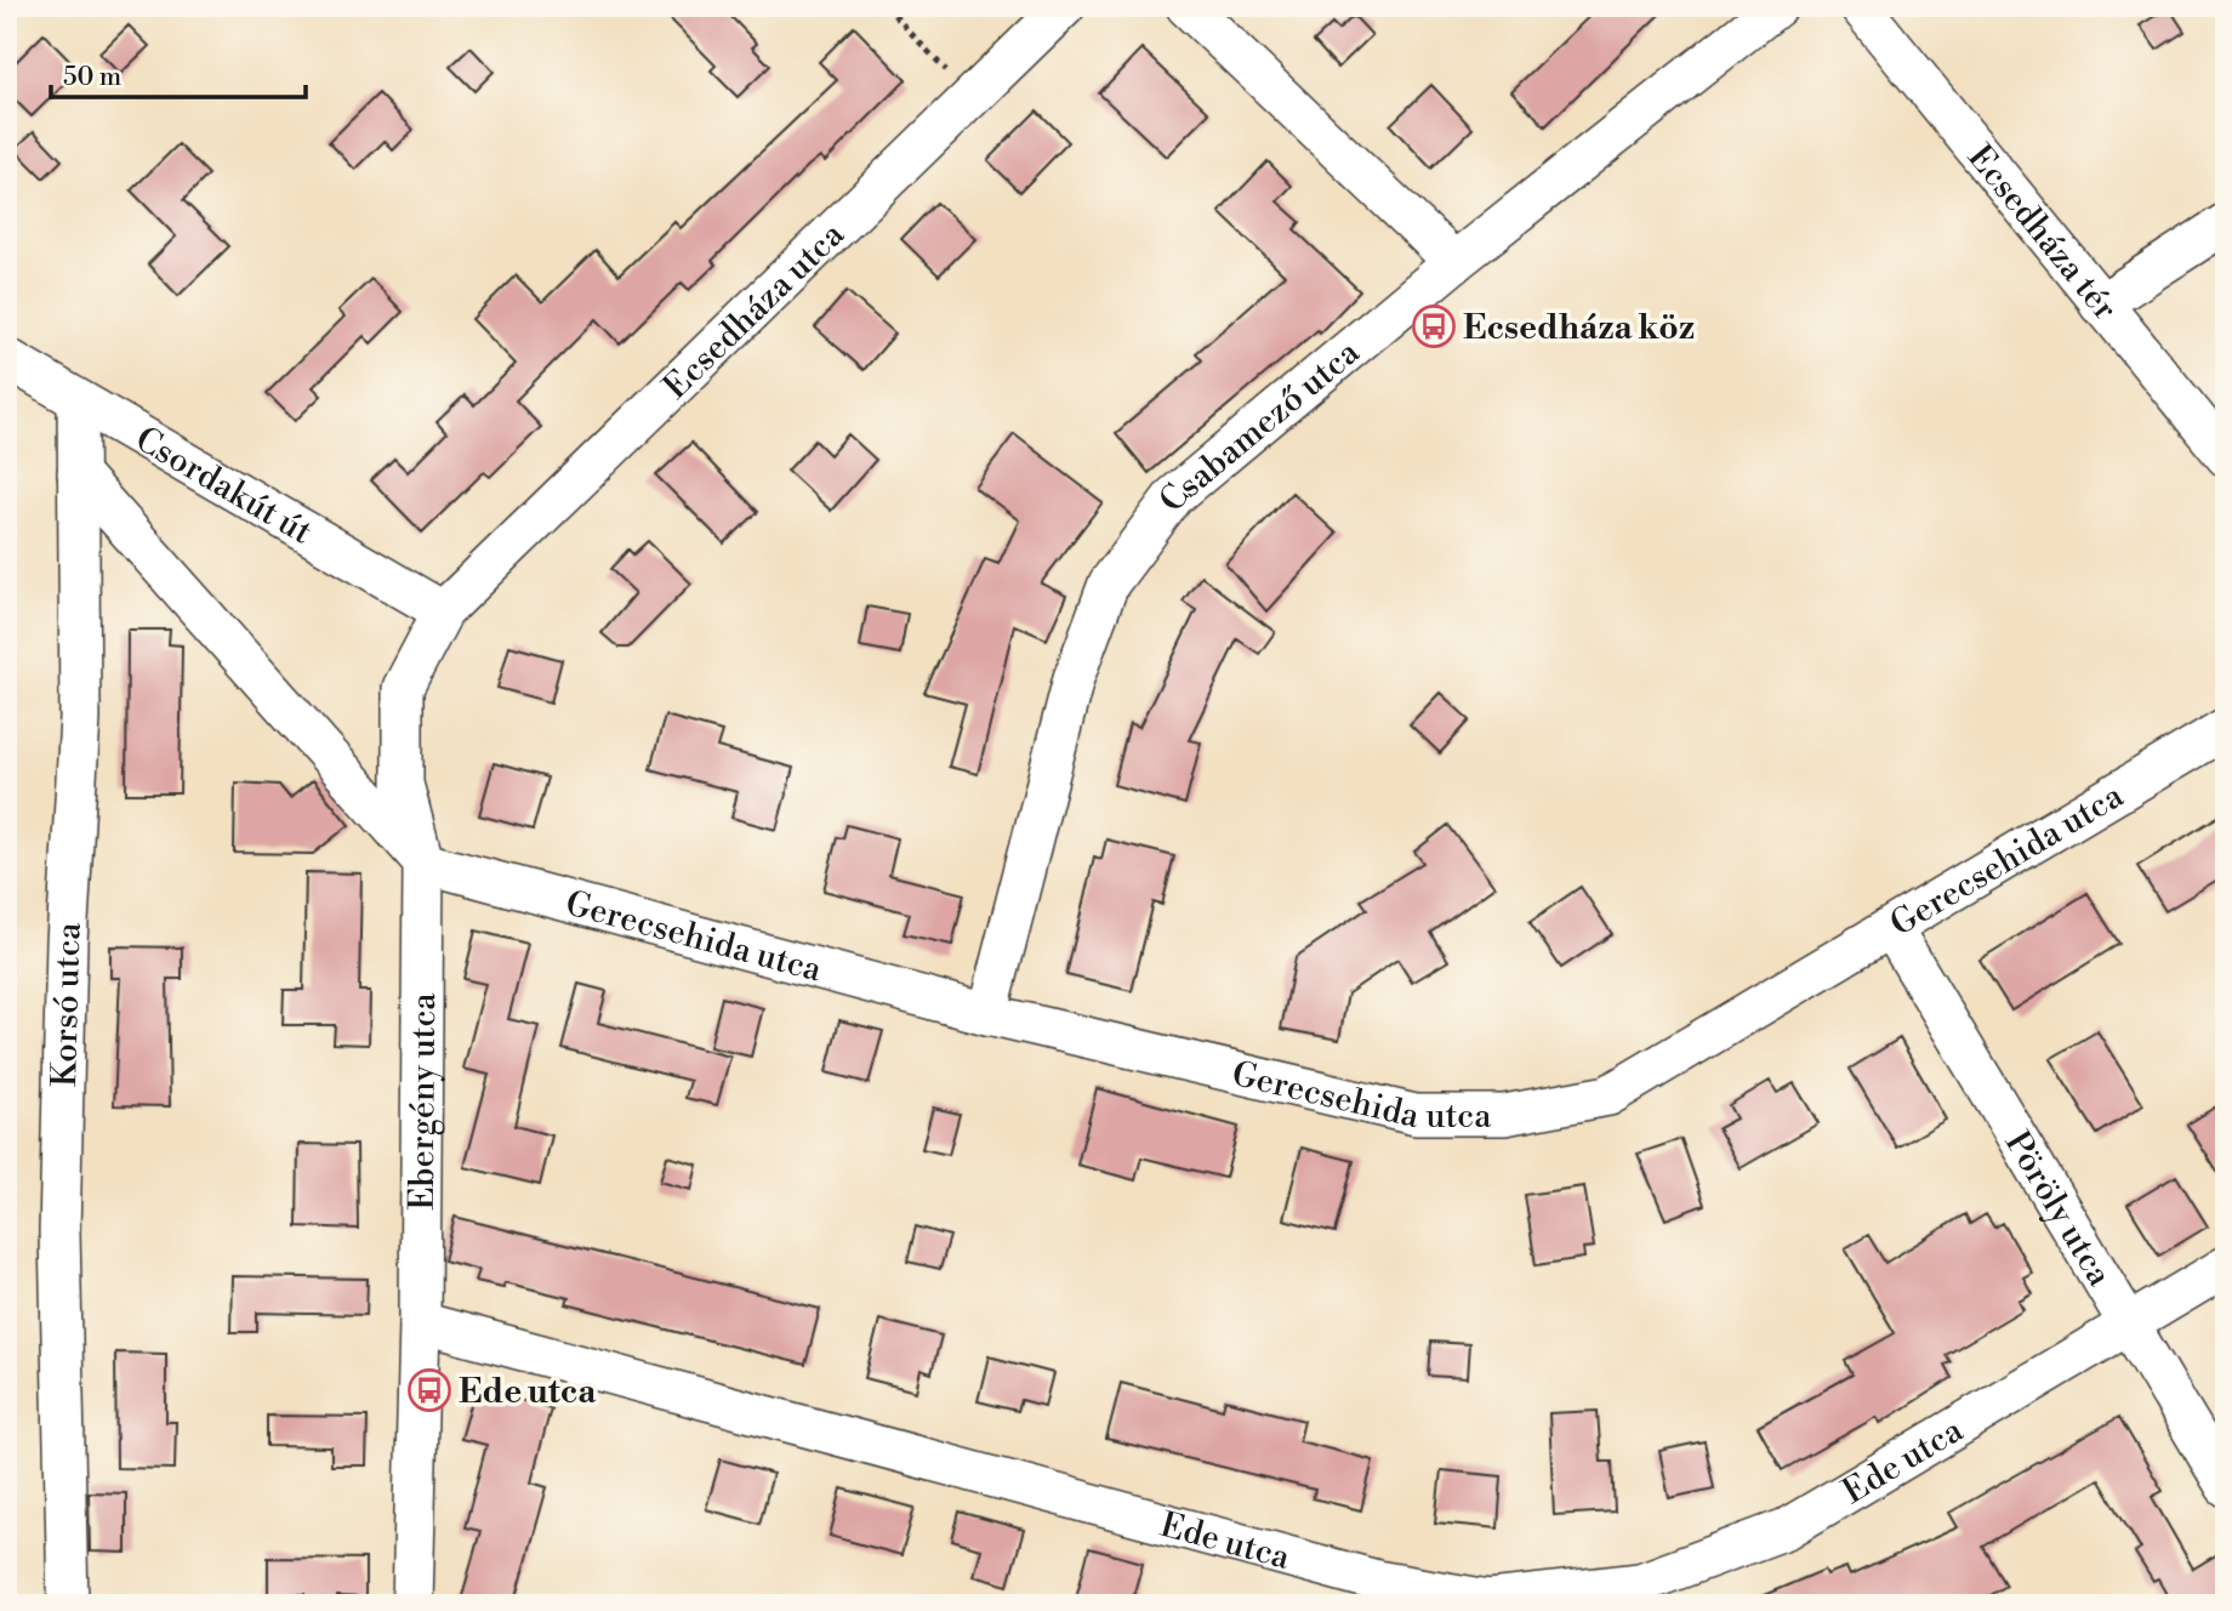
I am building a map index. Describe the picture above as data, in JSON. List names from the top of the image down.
{
  "streets": {
    "street": [
      "Ecsedháza tér",
      "Ecsedháza utca",
      "Csabamező utca",
      "Csordakút út",
      "Gerecsehida utca",
      "Korsó utca",
      "Ebergény utca",
      "Pöröly utca",
      "Ede utca"
    ]
  },
  "crossings": [
    ["Ecsedháza utca", "Csordakút út"],
    ["Ecsedháza utca", "Ebergény utca"],
    ["Csabamező utca", "Gerecsehida utca"],
    ["Csordakút út", "Korsó utca"],
    ["Csordakút út", "Ebergény utca"],
    ["Gerecsehida utca", "Ebergény utca"],
    ["Gerecsehida utca", "Pöröly utca"],
    ["Ebergény utca", "Ede utca"],
    ["Pöröly utca", "Ede utca"]
  ],
  "places": {
    "bus stop": ["Ecsedháza köz", "Ede utca"]
  },
  "scale_bar": "50 m"
}
